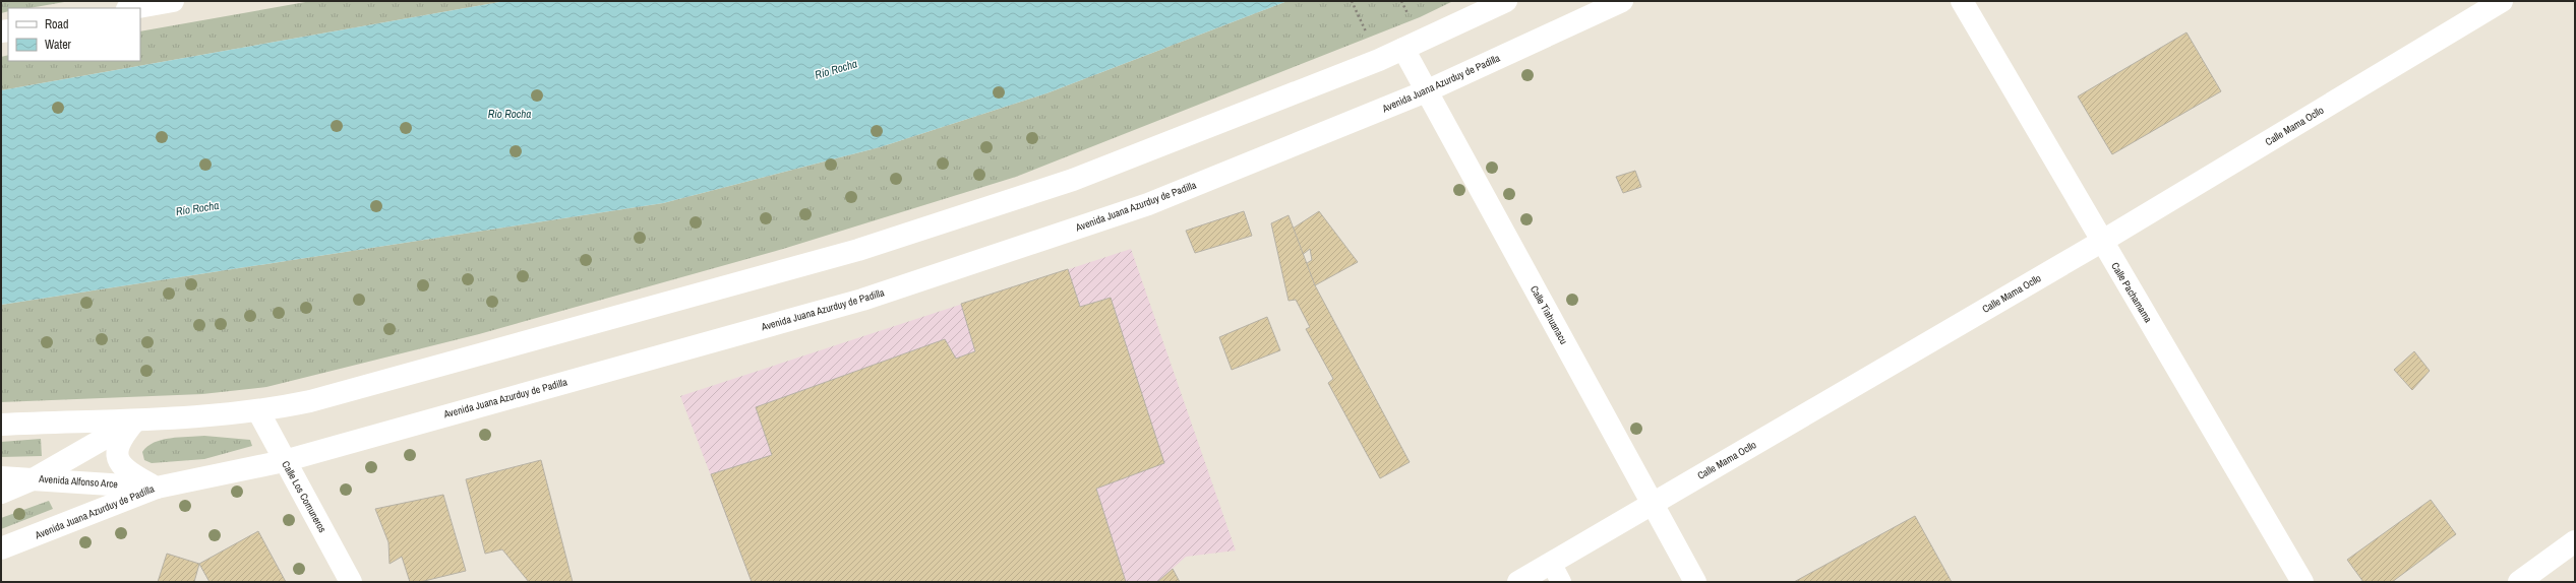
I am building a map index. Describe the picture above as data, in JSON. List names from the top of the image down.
{
  "streets": {
    "main road": [
      "Avenida Juana Azurduy de Padilla",
      "Calle Mama Ocllo",
      "Calle Pachamama",
      "Calle Tiahuanacu",
      "Avenida Alfonso Arce",
      "Calle Los Comuneros"
    ]
  },
  "crossings": [
    ["Avenida Juana Azurduy de Padilla", "Calle Tiahuanacu"],
    ["Avenida Juana Azurduy de Padilla", "Avenida Alfonso Arce"],
    ["Avenida Juana Azurduy de Padilla", "Calle Los Comuneros"],
    ["Calle Mama Ocllo", "Calle Pachamama"],
    ["Calle Mama Ocllo", "Calle Tiahuanacu"]
  ],
  "water": ["Río Rocha"],
  "legend": ["Road", "Water"]
}
